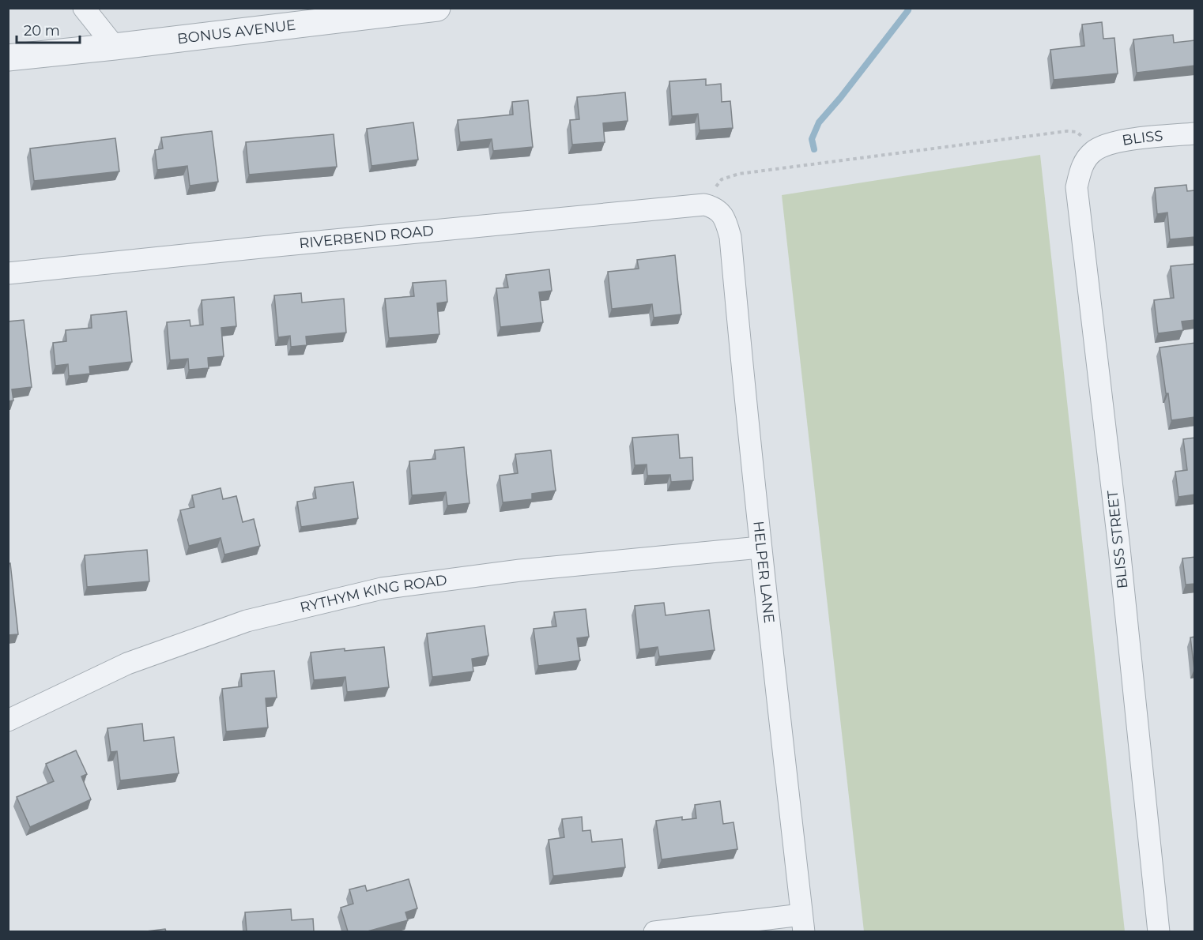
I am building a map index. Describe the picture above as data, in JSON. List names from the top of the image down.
{
  "streets": {
    "street": [
      "BONUS AVENUE",
      "BLISS",
      "RIVERBEND ROAD",
      "BLISS STREET",
      "HELPER LANE",
      "RYTHYM KING ROAD"
    ]
  },
  "crossings": [
    ["BLISS", "BLISS STREET"],
    ["RIVERBEND ROAD", "HELPER LANE"],
    ["HELPER LANE", "RYTHYM KING ROAD"]
  ],
  "scale_bar": "20 m"
}
